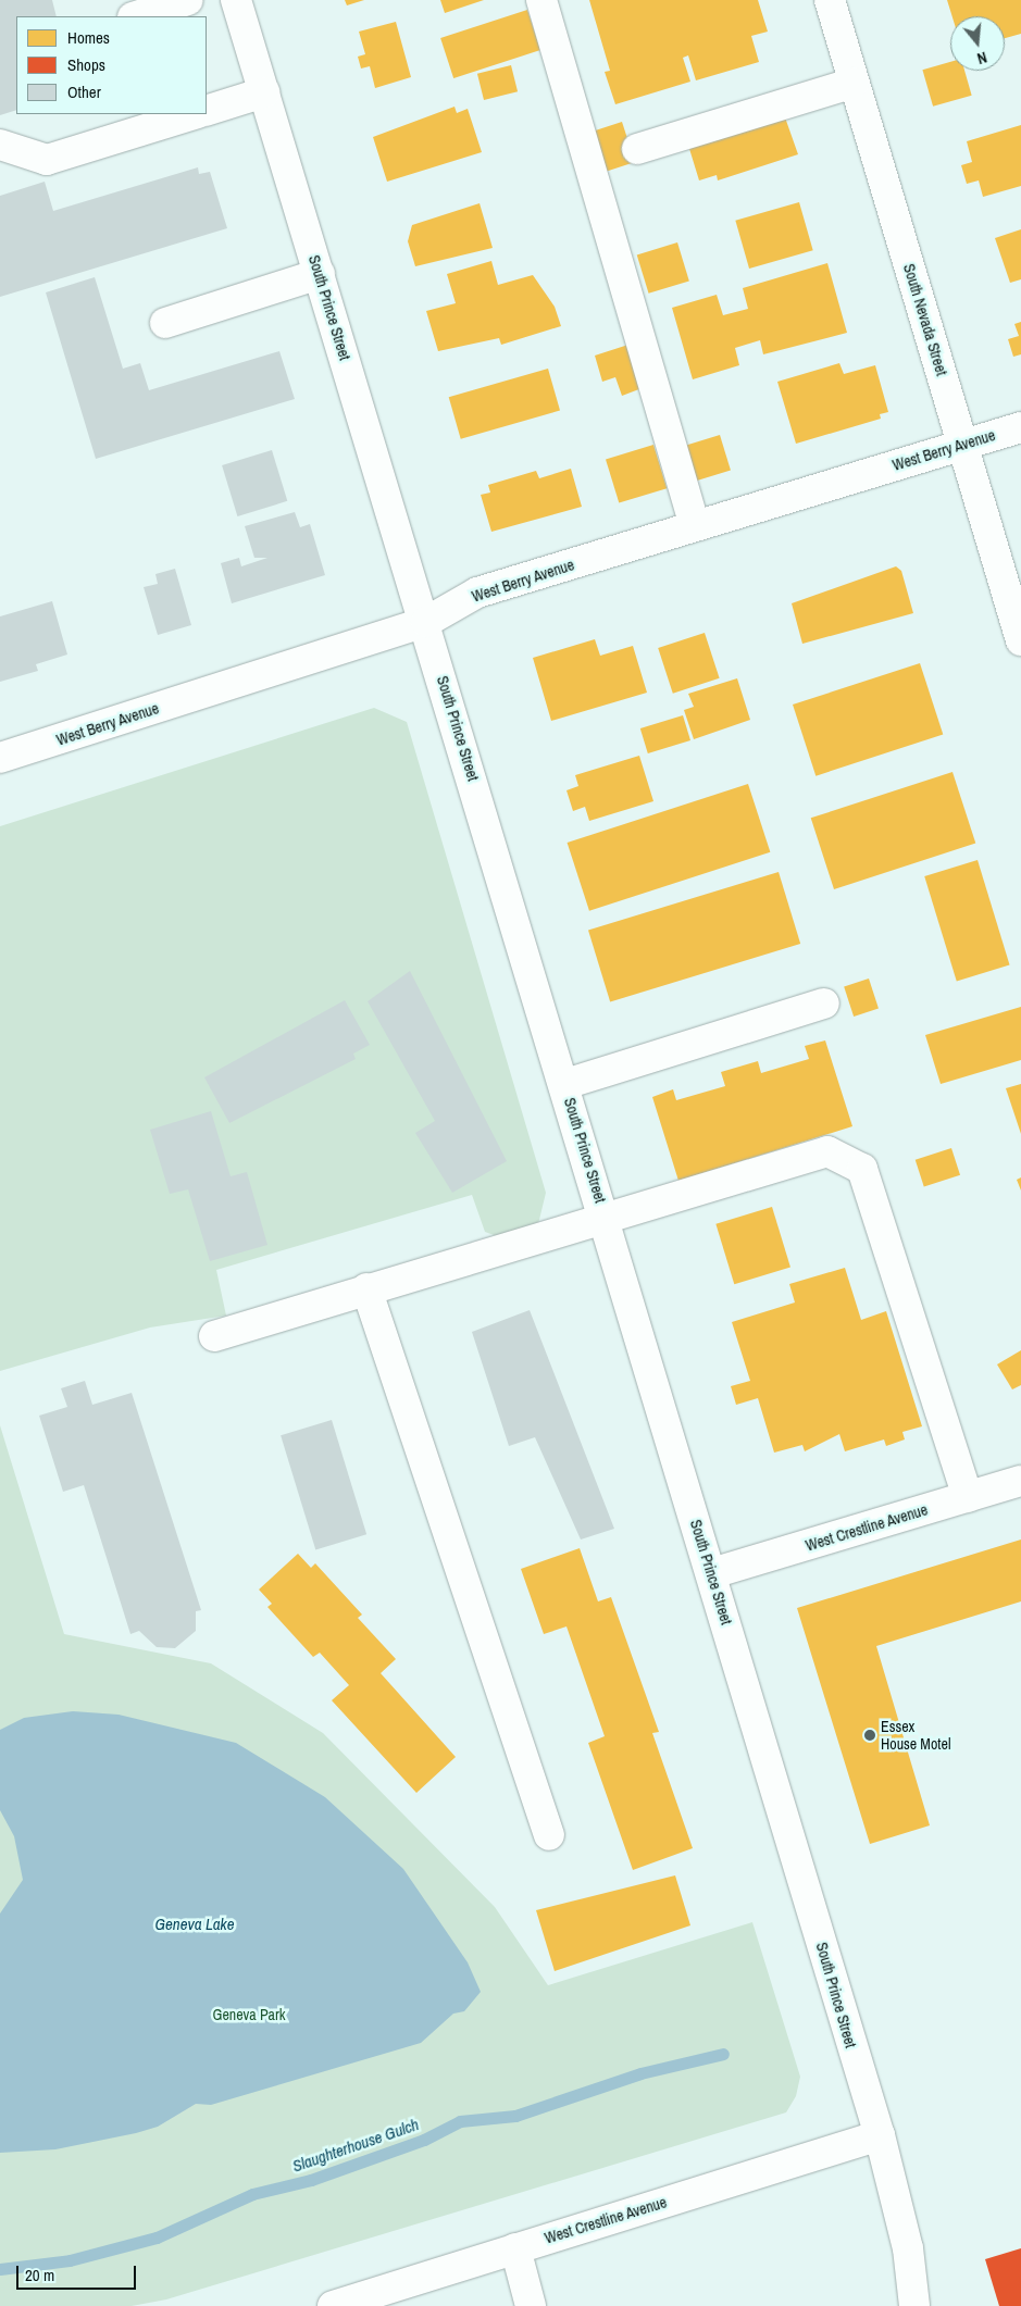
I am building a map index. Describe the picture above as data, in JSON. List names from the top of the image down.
{
  "streets": {
    "street": [
      "South Prince Street",
      "South Nevada Street",
      "West Berry Avenue",
      "West Crestline Avenue"
    ]
  },
  "crossings": [
    ["South Prince Street", "West Berry Avenue"],
    ["South Prince Street", "West Crestline Avenue"],
    ["South Nevada Street", "West Berry Avenue"]
  ],
  "water": ["Geneva Lake", "Slaughterhouse Gulch"],
  "parks": ["Geneva Park"],
  "places": ["Essex House Motel"],
  "legend": ["Homes", "Shops", "Other"],
  "scale_bar": "20 m",
  "north": "bottom"
}
